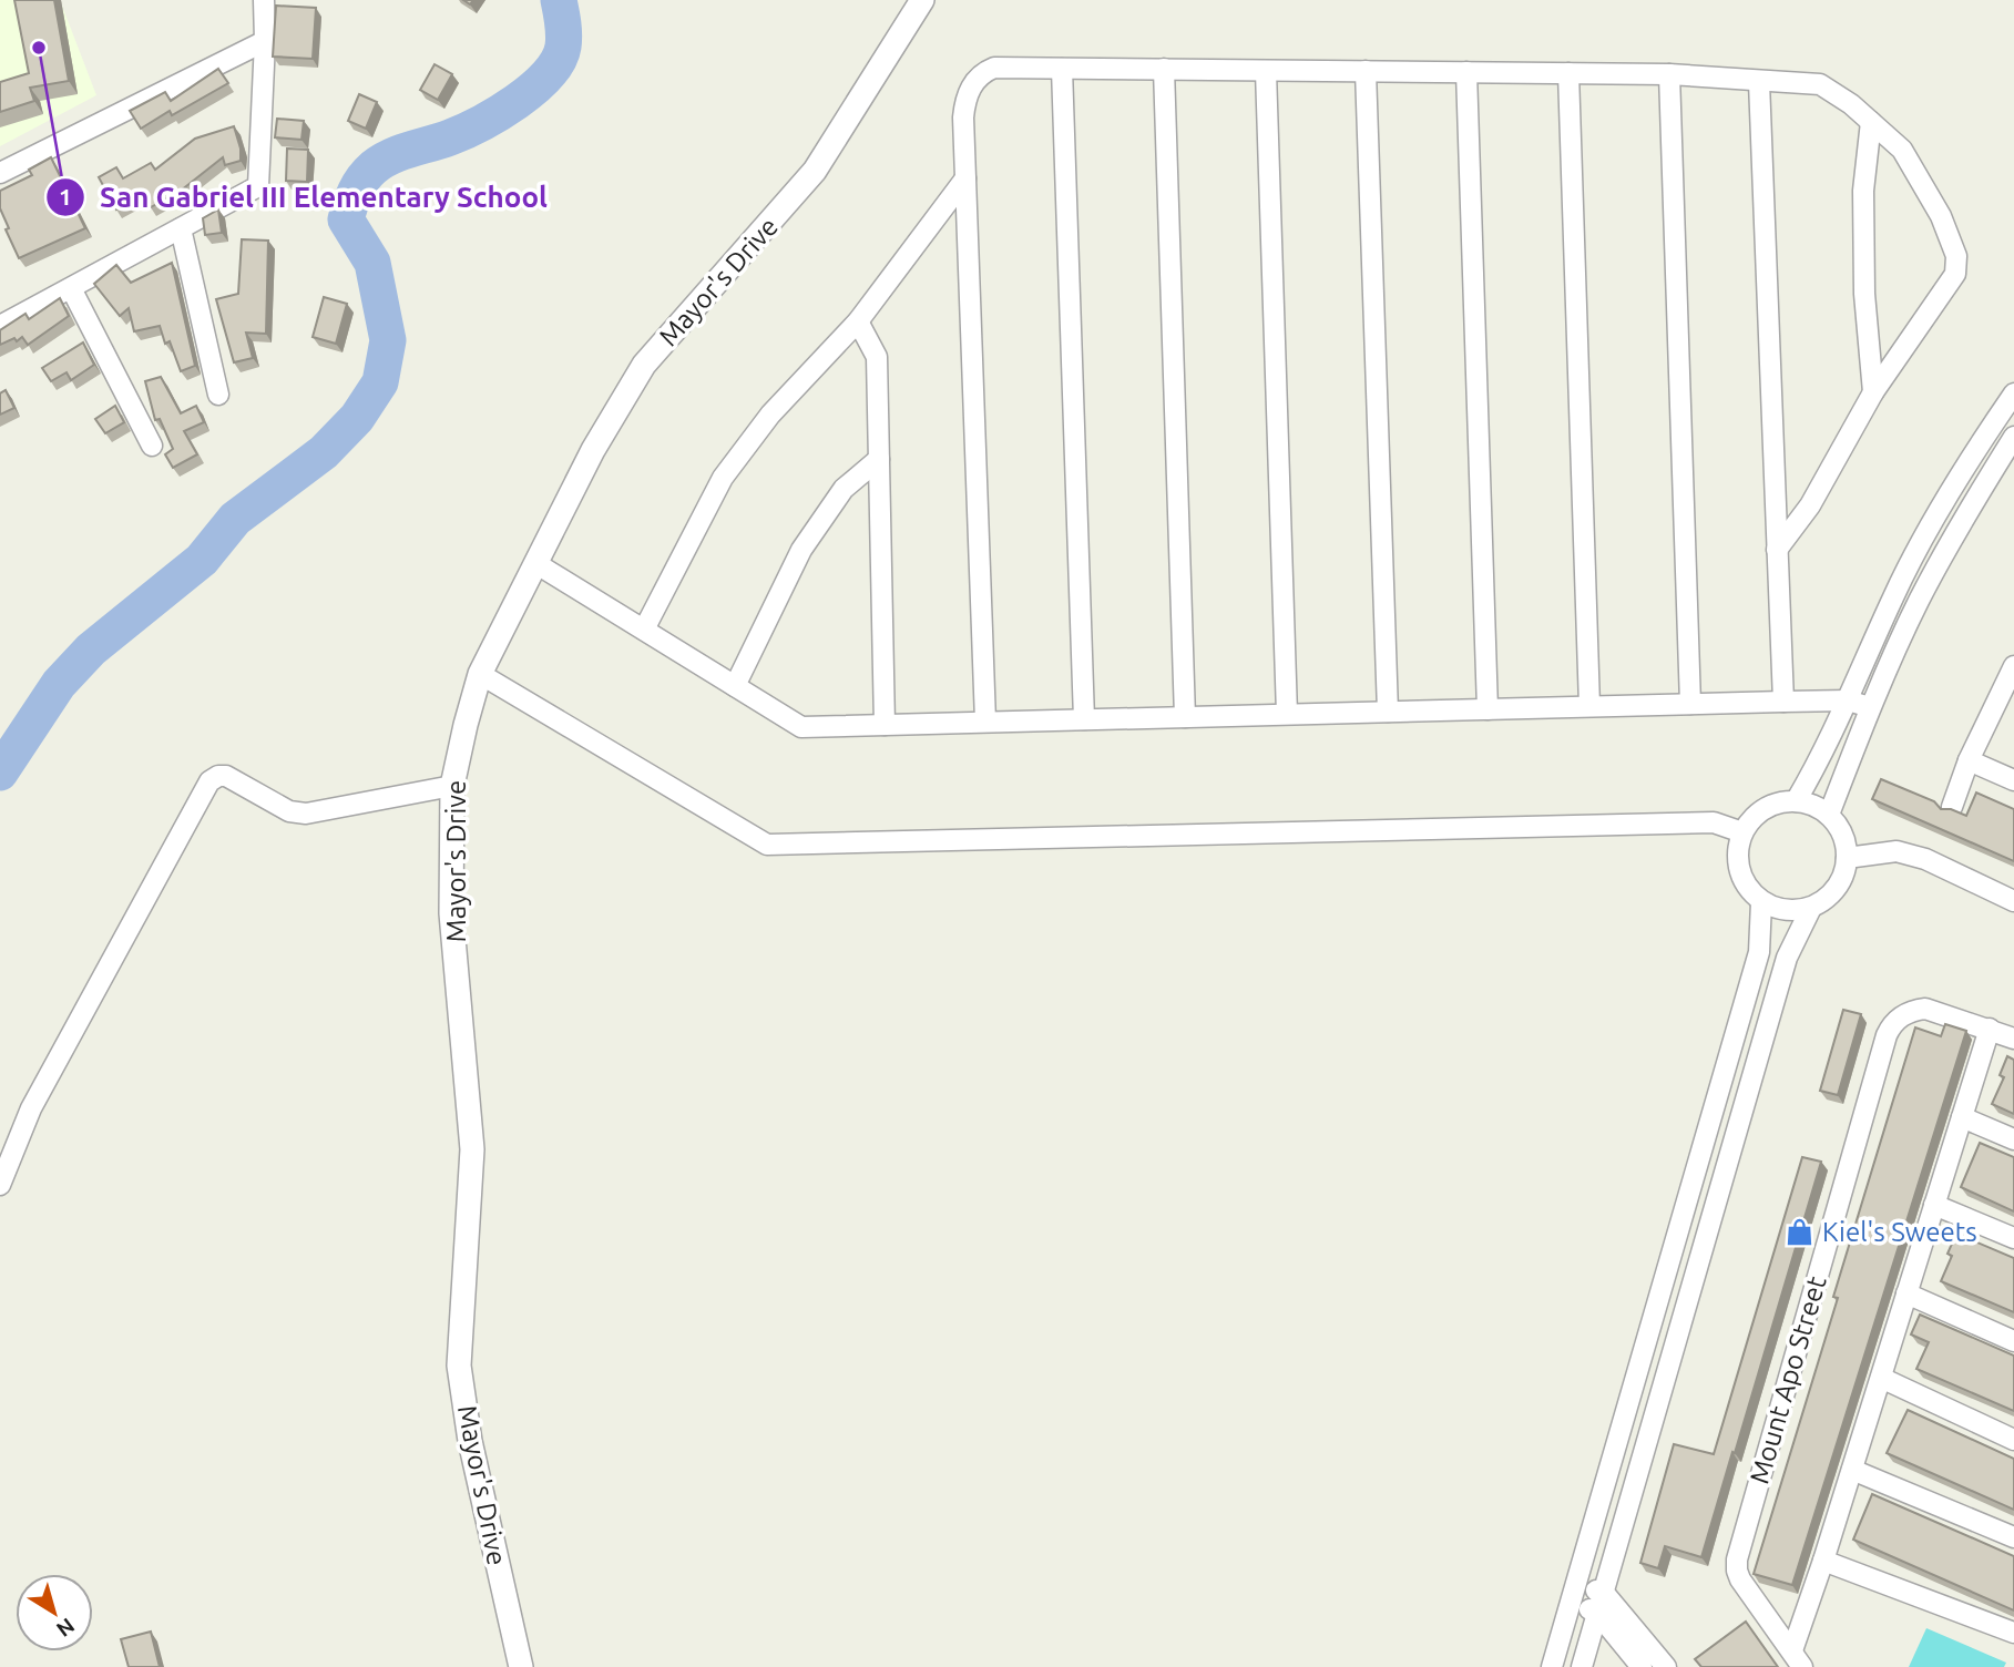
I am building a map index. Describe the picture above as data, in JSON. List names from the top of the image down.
{
  "streets": {
    "street": ["Mayor's Drive", "Mount Apo Street"]
  },
  "places": {
    "other": ["San Gabriel III Elementary School"],
    "shop": ["Kiel's Sweets"]
  },
  "north": "bottom right"
}
